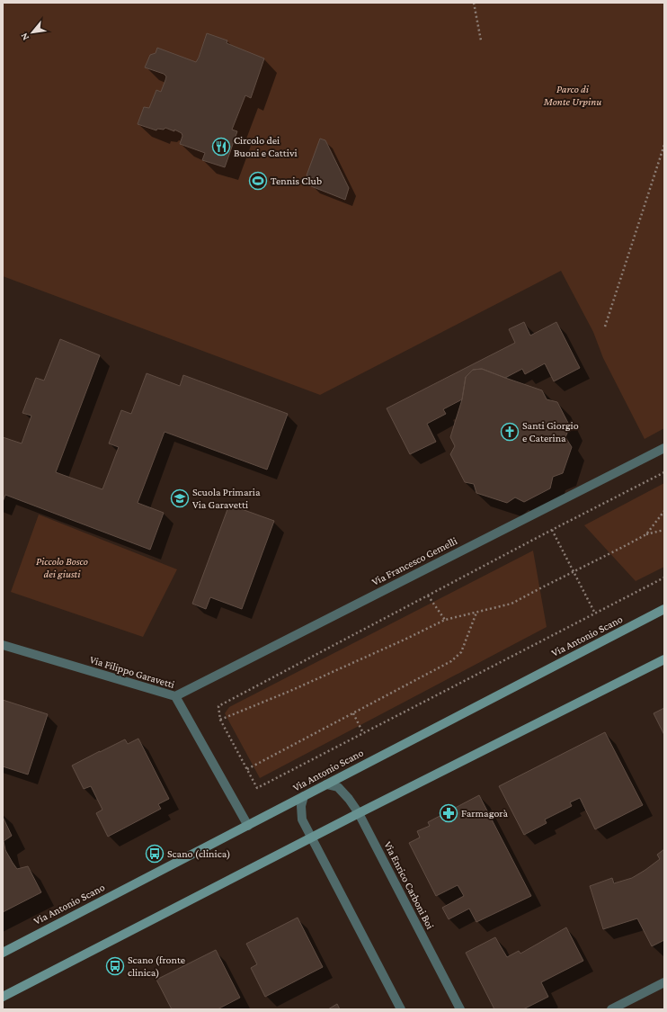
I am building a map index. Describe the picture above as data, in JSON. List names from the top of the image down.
{
  "streets": {
    "street": [
      "Via Francesco Gemelli",
      "Via Antonio Scano",
      "Via Filippo Garavetti",
      "Via Enrico Carboni Boi"
    ]
  },
  "crossings": [
    ["Via Francesco Gemelli", "Via Filippo Garavetti"],
    ["Via Antonio Scano", "Via Filippo Garavetti"],
    ["Via Antonio Scano", "Via Enrico Carboni Boi"]
  ],
  "parks": ["Parco di Monte Urpinu", "Piccolo Bosco dei giusti"],
  "places": {
    "restaurant": ["Circolo dei Buoni e Cattivi"],
    "sports": ["Tennis Club"],
    "church": ["Santi Giorgio e Caterina"],
    "school or university": ["Scuola Primaria Via Garavetti"],
    "pharmacy": ["Farmagorà"],
    "bus stop": ["Scano (clinica)", "Scano (fronte clinica)"]
  },
  "north": "bottom left"
}
